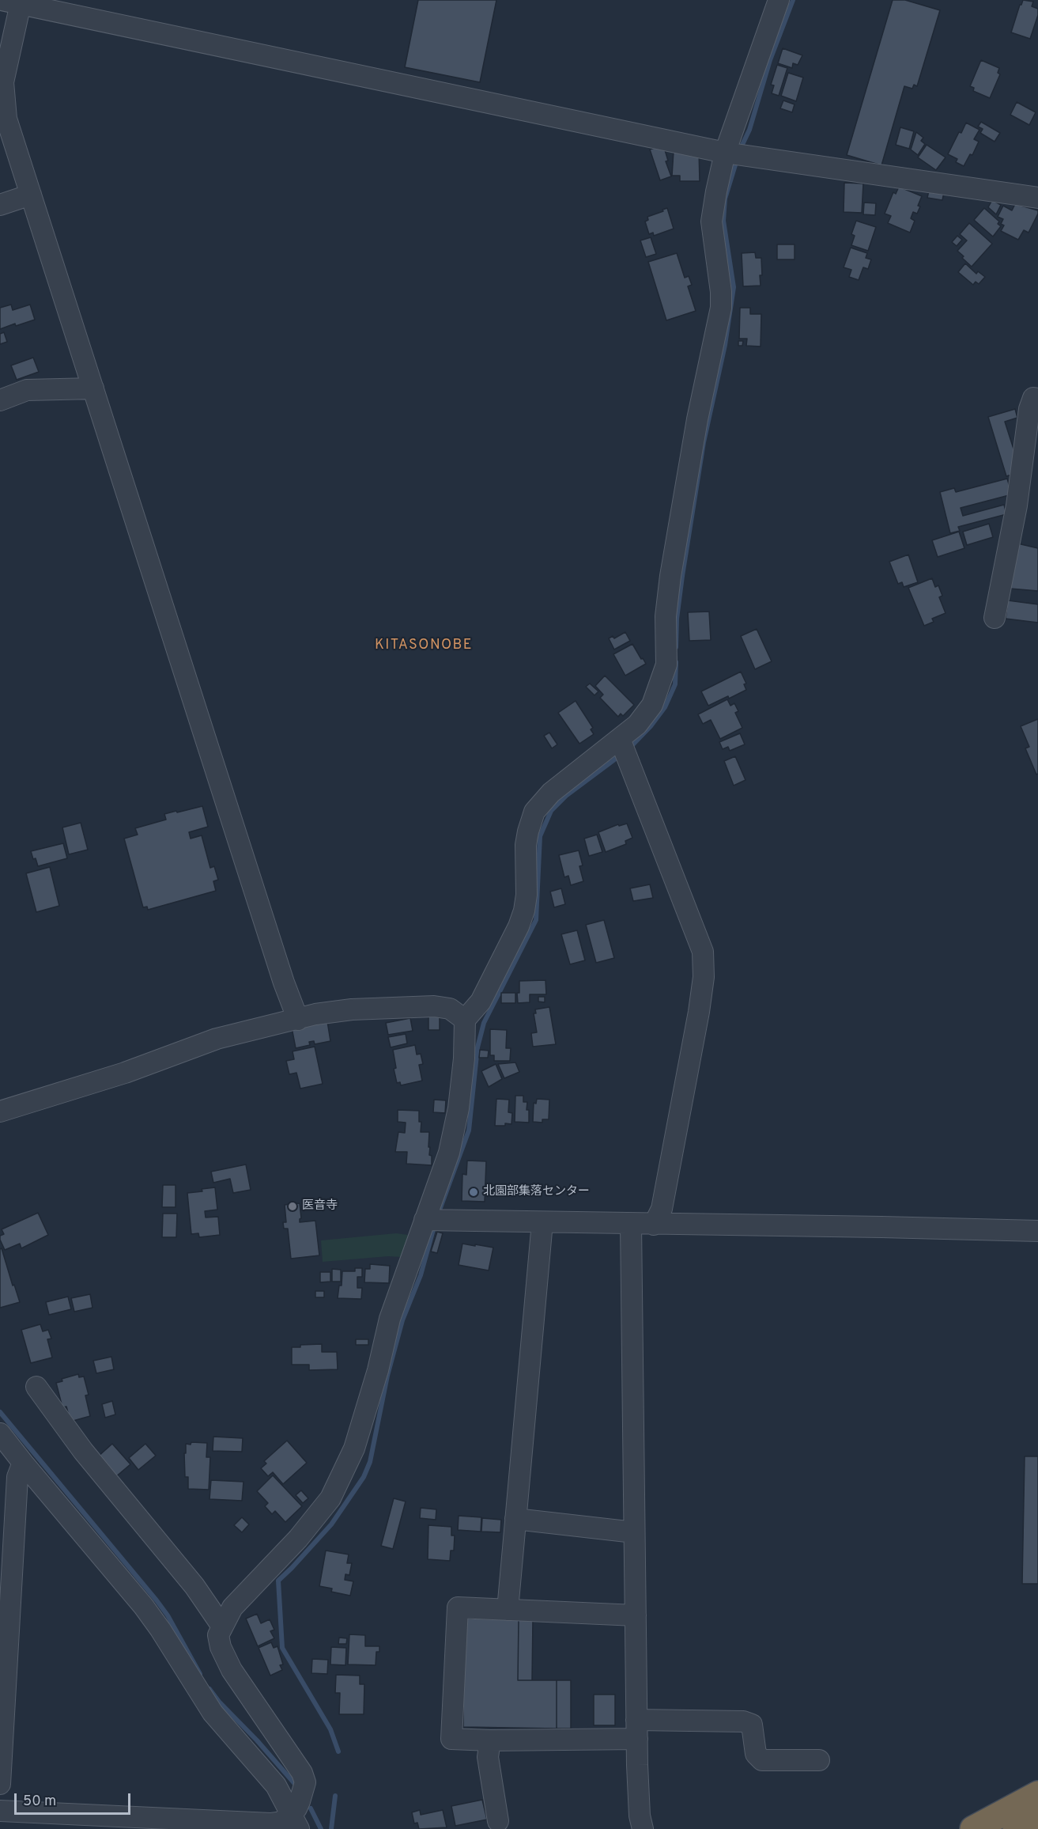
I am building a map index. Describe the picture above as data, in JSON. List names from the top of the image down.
{
  "districts": ["KITASONOBE"],
  "places": ["北園部集落センター", "医音寺"],
  "scale_bar": "50 m"
}
